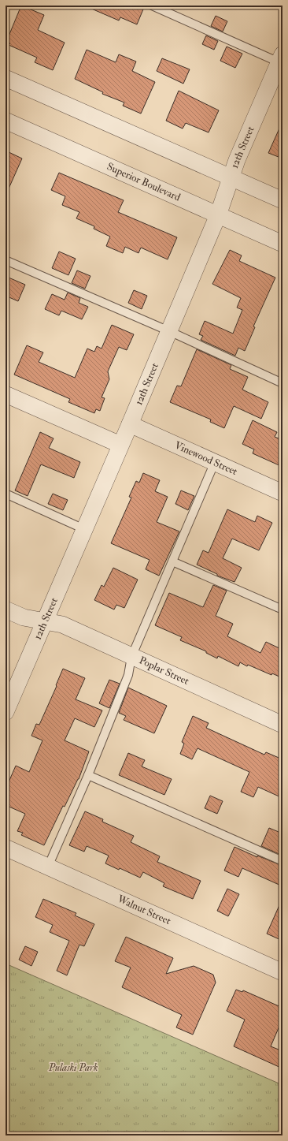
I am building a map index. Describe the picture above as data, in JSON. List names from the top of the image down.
{
  "streets": {
    "street": [
      "12th Street",
      "Superior Boulevard",
      "Vinewood Street",
      "Poplar Street",
      "Walnut Street"
    ]
  },
  "crossings": [
    ["12th Street", "Superior Boulevard"],
    ["12th Street", "Vinewood Street"],
    ["12th Street", "Poplar Street"]
  ],
  "parks": ["Pulaski Park"]
}
